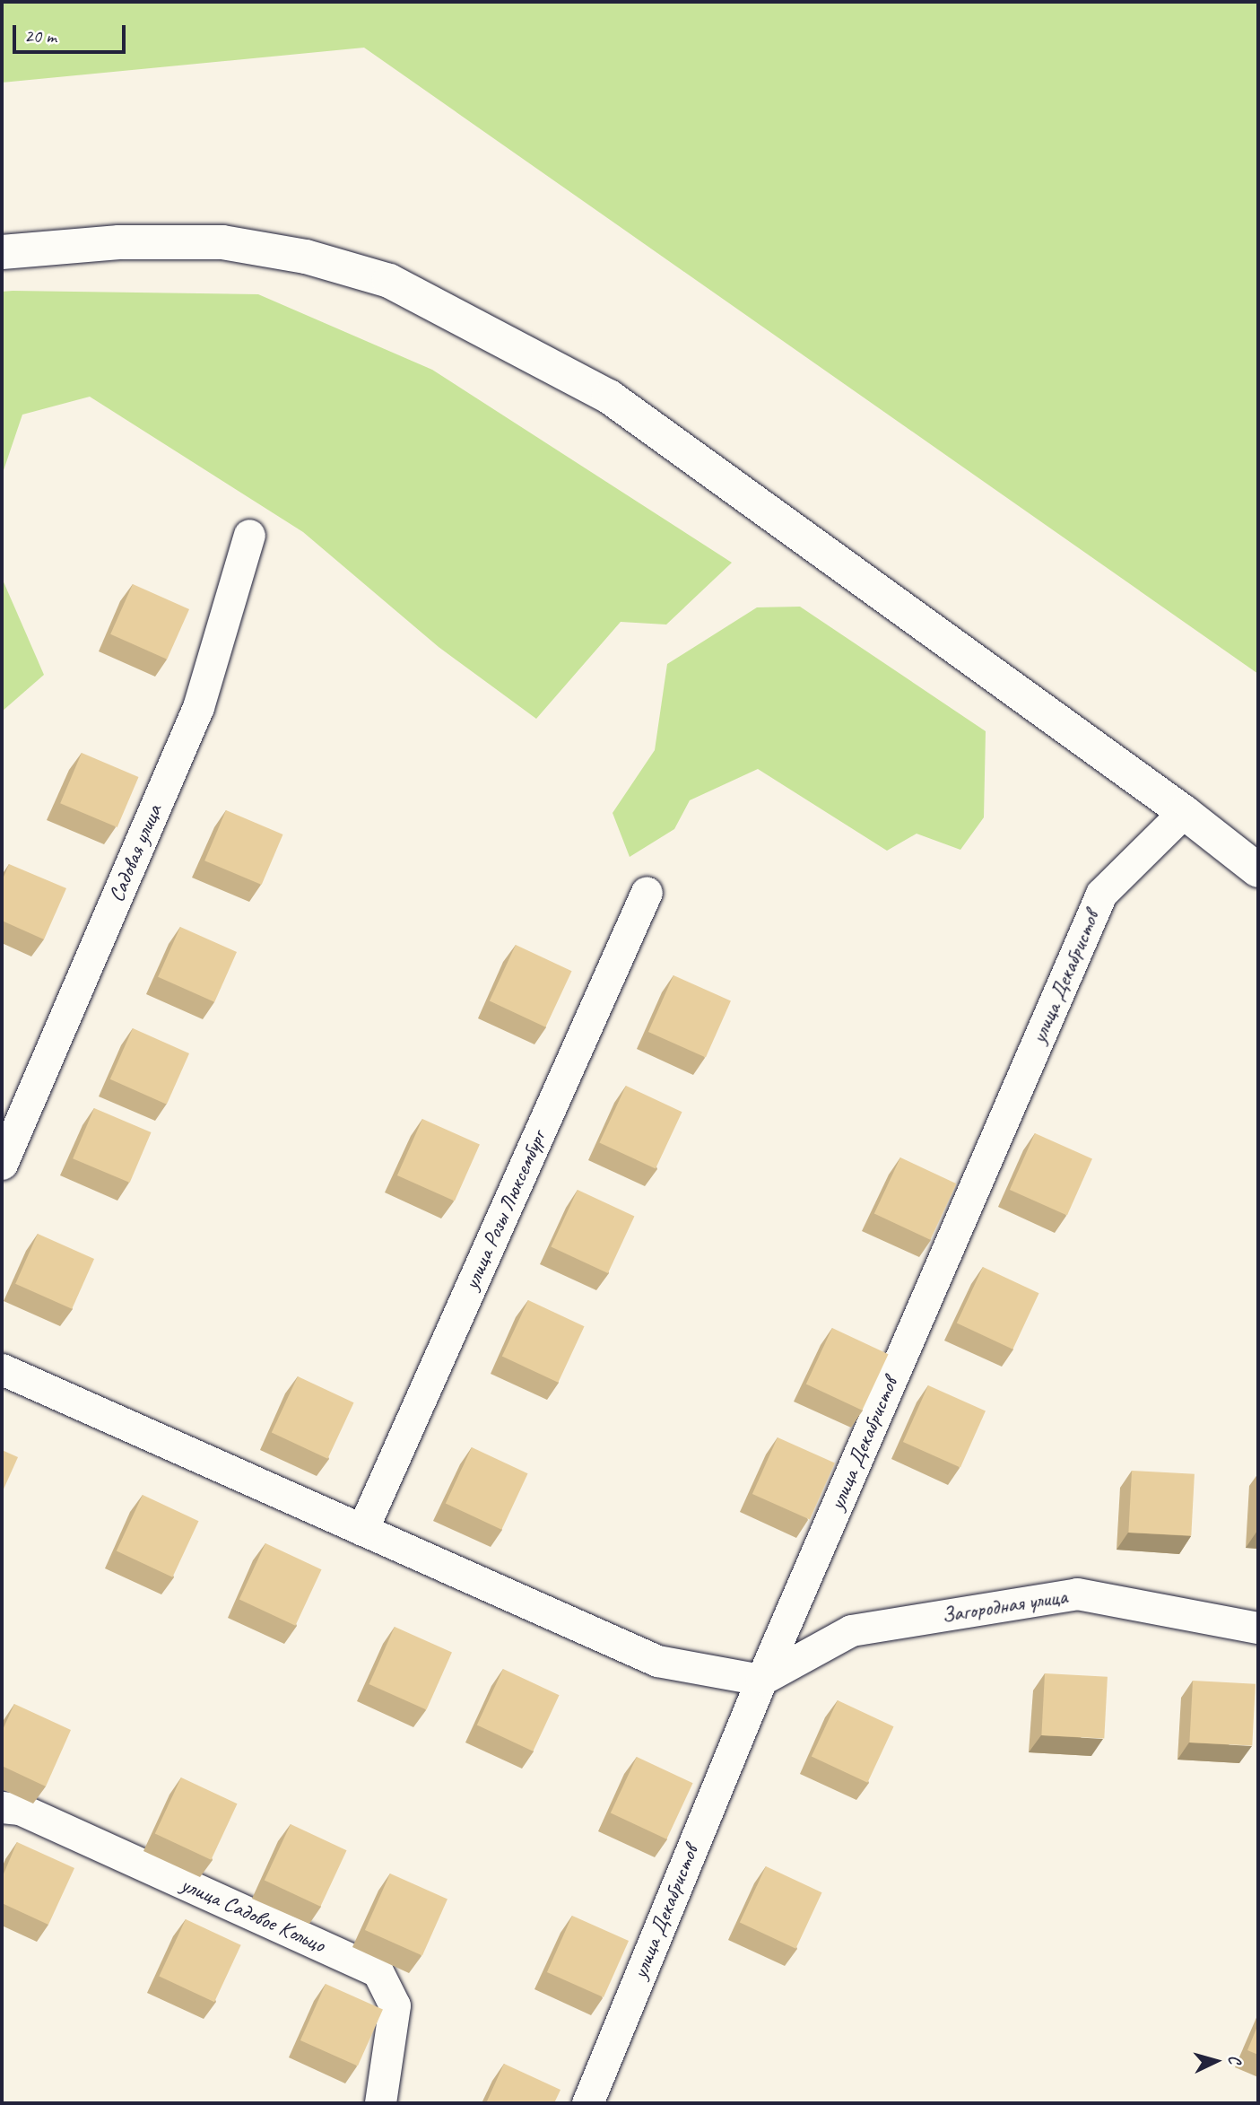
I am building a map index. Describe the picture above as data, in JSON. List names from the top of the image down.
{
  "streets": {
    "street": [
      "Садовая улица",
      "улица Декабристов",
      "улица Розы Люксембург",
      "Загородная улица",
      "улица Садовое Кольцо"
    ]
  },
  "crossings": [
    ["улица Декабристов", "Загородная улица"]
  ],
  "scale_bar": "20 m",
  "north": "right"
}
